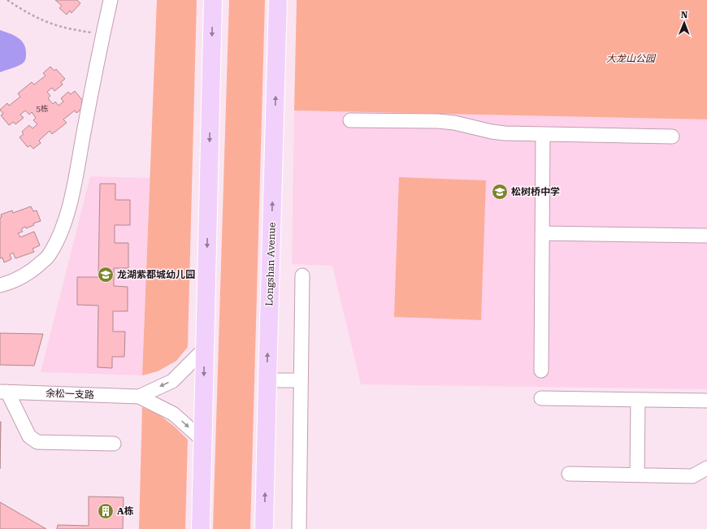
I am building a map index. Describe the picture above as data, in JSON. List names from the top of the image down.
{
  "streets": {
    "main road": ["Longshan Avenue"],
    "street": ["余松一支路"]
  },
  "parks": ["大龙山公园"],
  "places": {
    "school or university": ["松树桥中学", "龙湖紫都城幼儿园"],
    "building": ["A栋"]
  },
  "house_numbers": ["5栋"],
  "north": "top"
}
